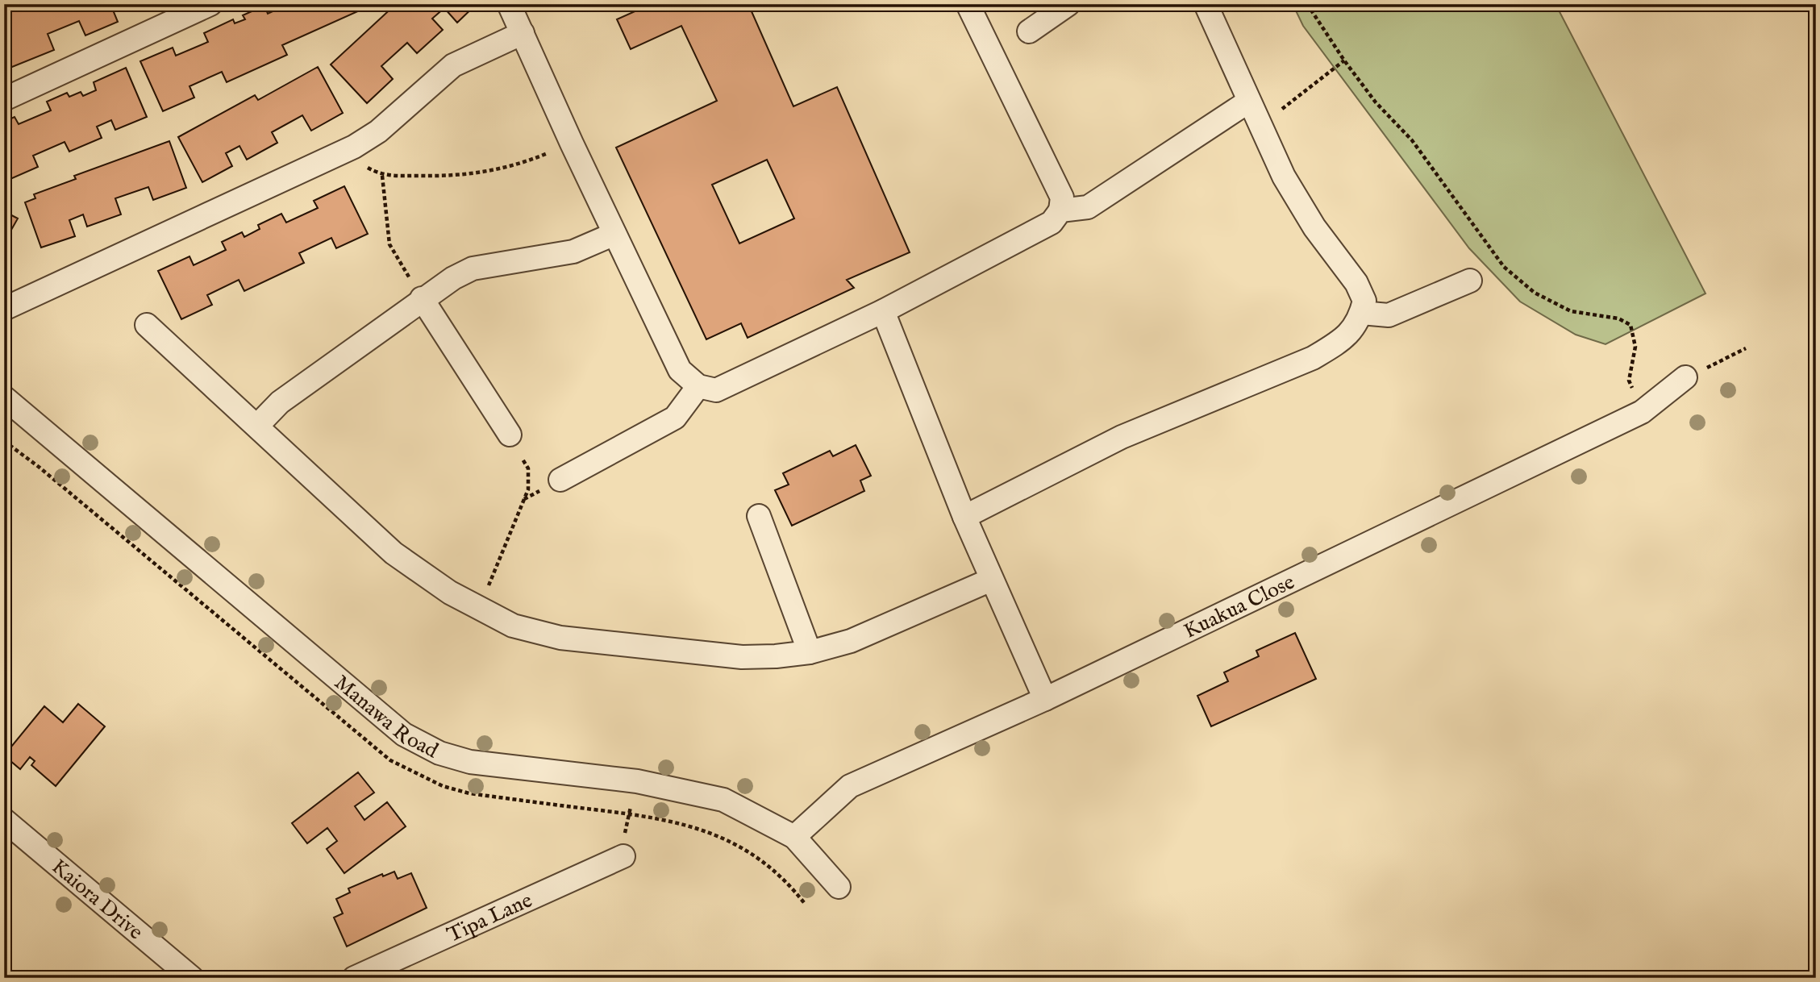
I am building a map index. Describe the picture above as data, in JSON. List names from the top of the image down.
{
  "streets": {
    "street": [
      "Kuakua Close",
      "Manawa Road",
      "Kaiora Drive",
      "Tipa Lane"
    ]
  },
  "crossings": [
    ["Kuakua Close", "Manawa Road"]
  ]
}
